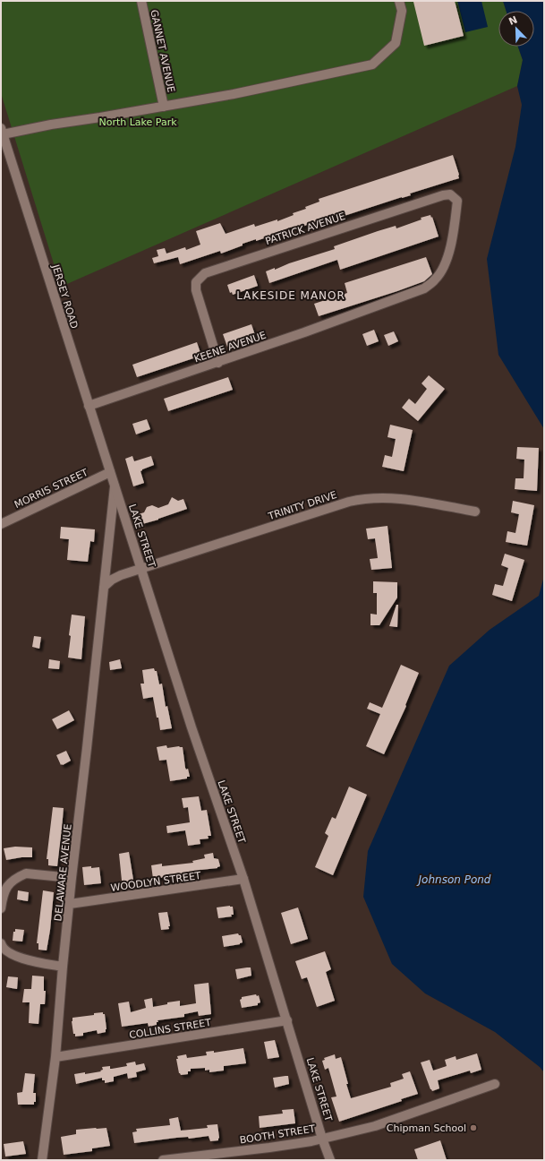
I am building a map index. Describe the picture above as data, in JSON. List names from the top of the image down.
{
  "streets": {
    "street": [
      "GANNET AVENUE",
      "PATRICK AVENUE",
      "JERSEY ROAD",
      "KEENE AVENUE",
      "MORRIS STREET",
      "TRINITY DRIVE",
      "LAKE STREET",
      "DELAWARE AVENUE",
      "WOODLYN STREET",
      "COLLINS STREET",
      "BOOTH STREET"
    ]
  },
  "crossings": [
    ["PATRICK AVENUE", "KEENE AVENUE"],
    ["JERSEY ROAD", "KEENE AVENUE"],
    ["JERSEY ROAD", "MORRIS STREET"],
    ["JERSEY ROAD", "LAKE STREET"],
    ["MORRIS STREET", "LAKE STREET"],
    ["TRINITY DRIVE", "LAKE STREET"],
    ["LAKE STREET", "DELAWARE AVENUE"],
    ["LAKE STREET", "WOODLYN STREET"],
    ["LAKE STREET", "COLLINS STREET"],
    ["LAKE STREET", "BOOTH STREET"],
    ["DELAWARE AVENUE", "WOODLYN STREET"],
    ["DELAWARE AVENUE", "COLLINS STREET"]
  ],
  "districts": ["LAKESIDE MANOR"],
  "water": ["Johnson Pond"],
  "parks": ["North Lake Park"],
  "places": ["Chipman School"],
  "north": "top left"
}
